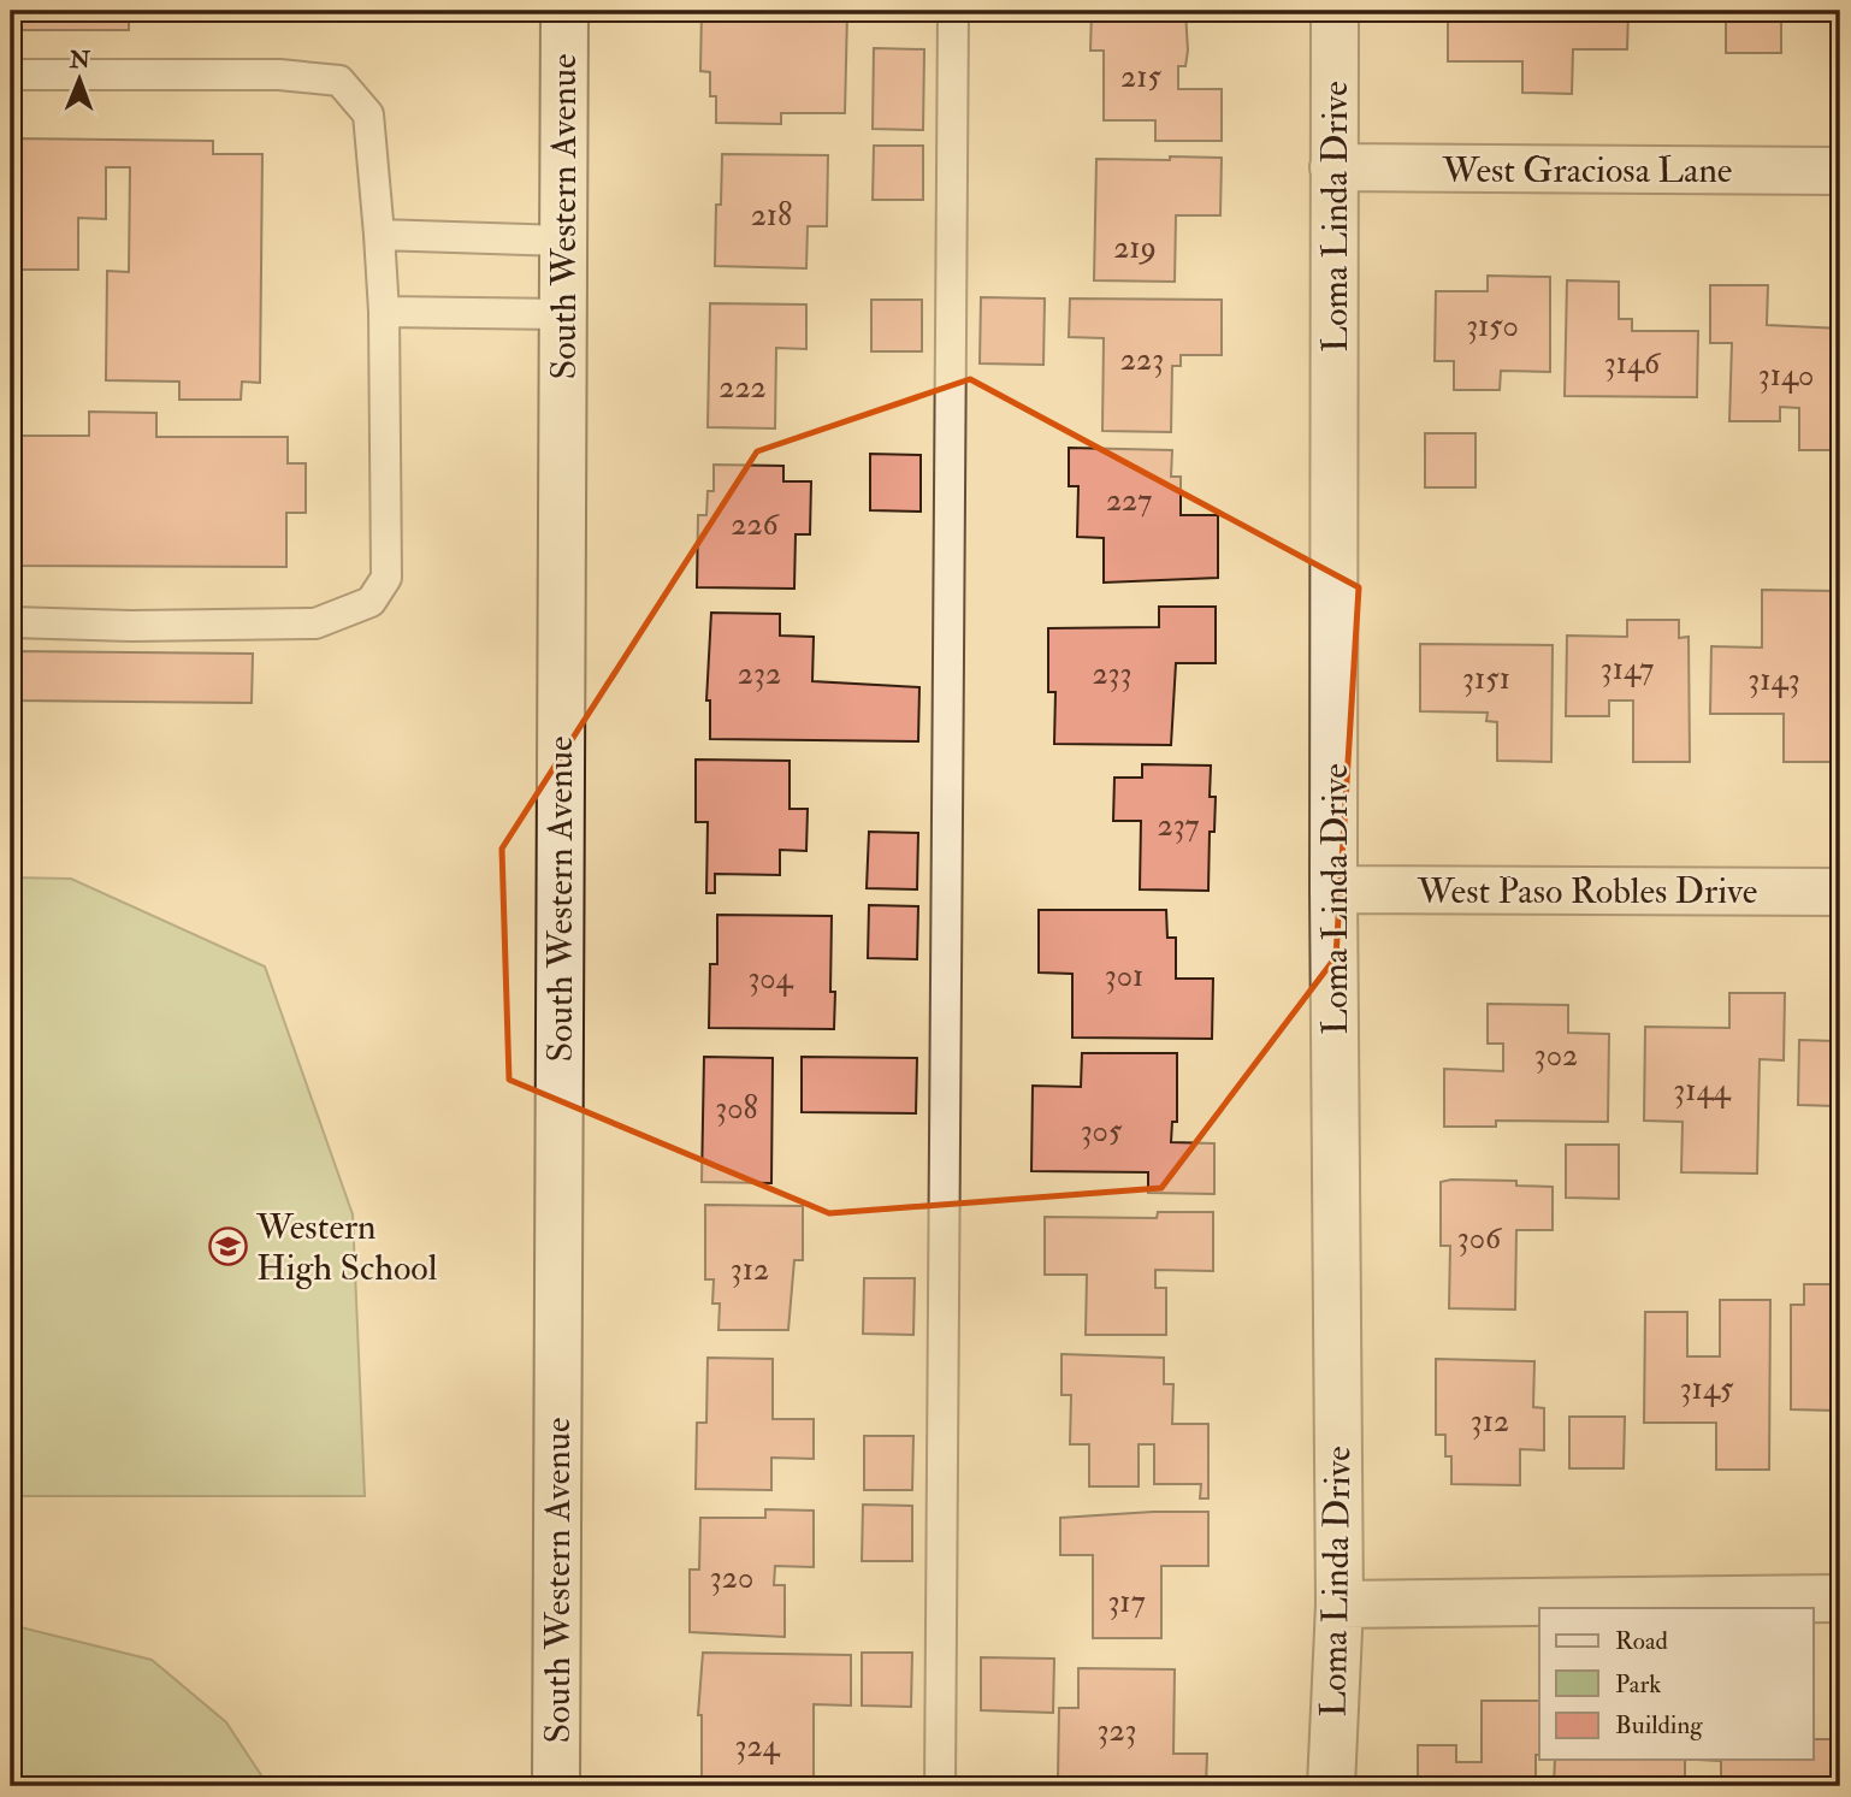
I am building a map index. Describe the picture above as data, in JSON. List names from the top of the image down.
{
  "streets": {
    "street": [
      "West Graciosa Lane",
      "South Western Avenue",
      "Loma Linda Drive",
      "West Paso Robles Drive"
    ]
  },
  "crossings": [
    ["West Graciosa Lane", "Loma Linda Drive"],
    ["Loma Linda Drive", "West Paso Robles Drive"]
  ],
  "places": {
    "school or university": ["Western High School"]
  },
  "house_numbers": [
    "215",
    "218",
    "219",
    "3150",
    "223",
    "3146",
    "3140",
    "222",
    "227",
    "226",
    "3147",
    "232",
    "233",
    "3151",
    "3143",
    "237",
    "301",
    "304",
    "302",
    "3144",
    "308",
    "305",
    "306",
    "312",
    "3145",
    "312",
    "320",
    "317",
    "323",
    "324"
  ],
  "legend": ["Road", "Park", "Building"],
  "north": "top"
}
